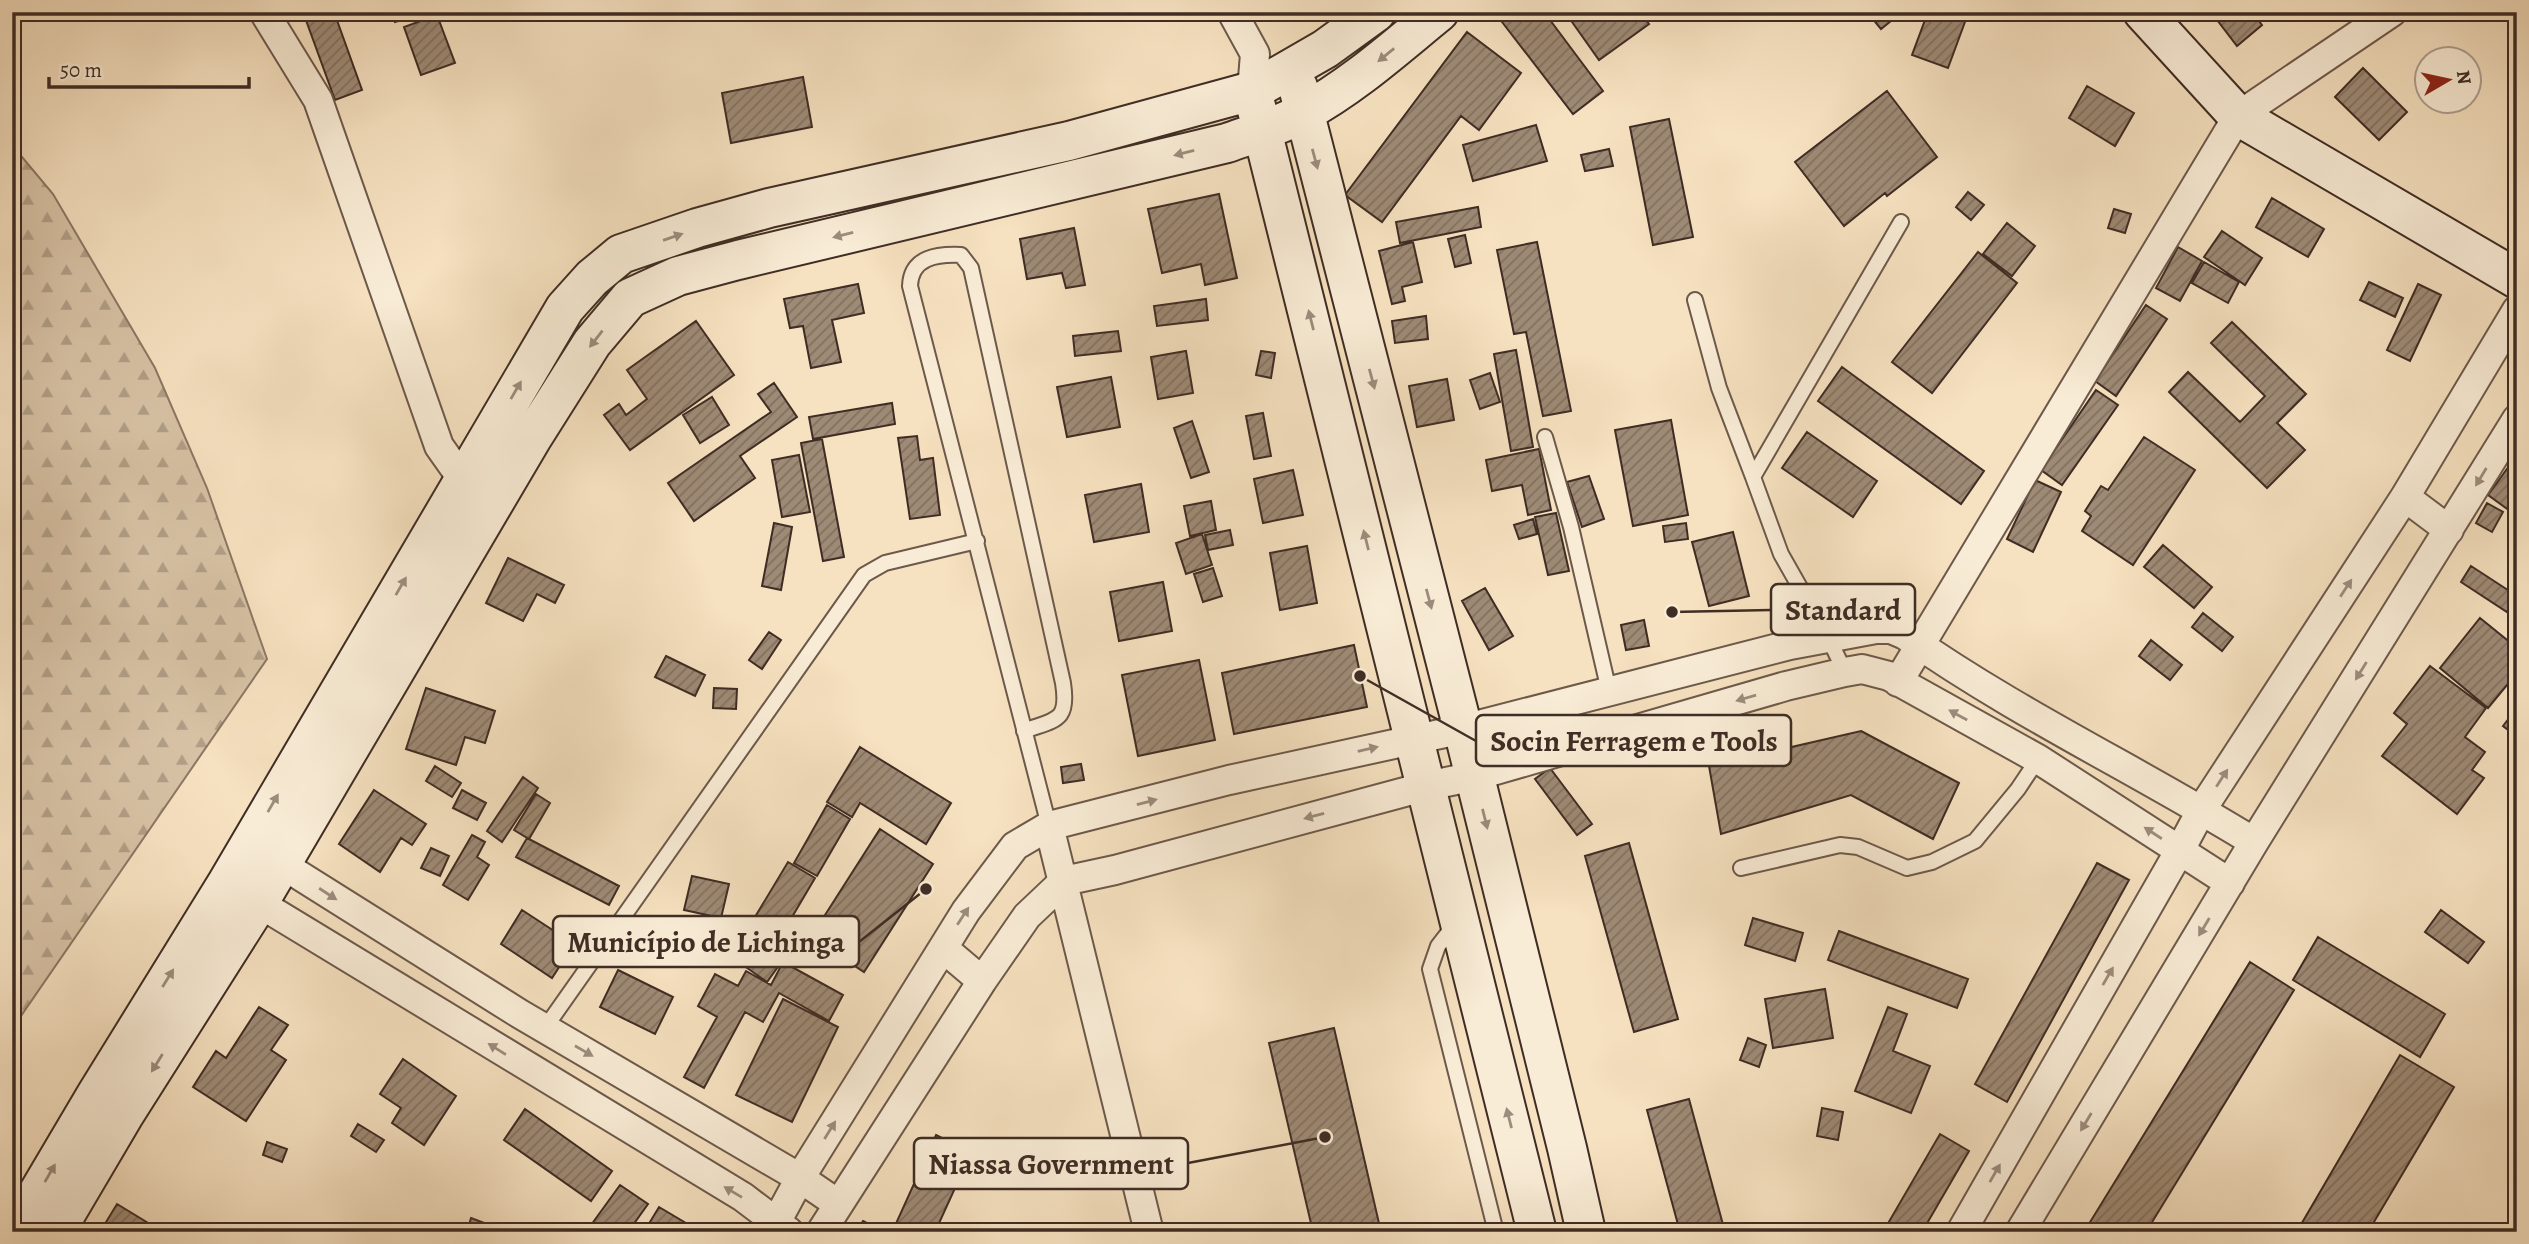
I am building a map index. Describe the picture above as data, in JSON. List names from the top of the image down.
{
  "places": [
    "Standard",
    "Socin Ferragem e Tools",
    "Município de Lichinga",
    "Niassa Government"
  ],
  "scale_bar": "50 m",
  "north": "right"
}
